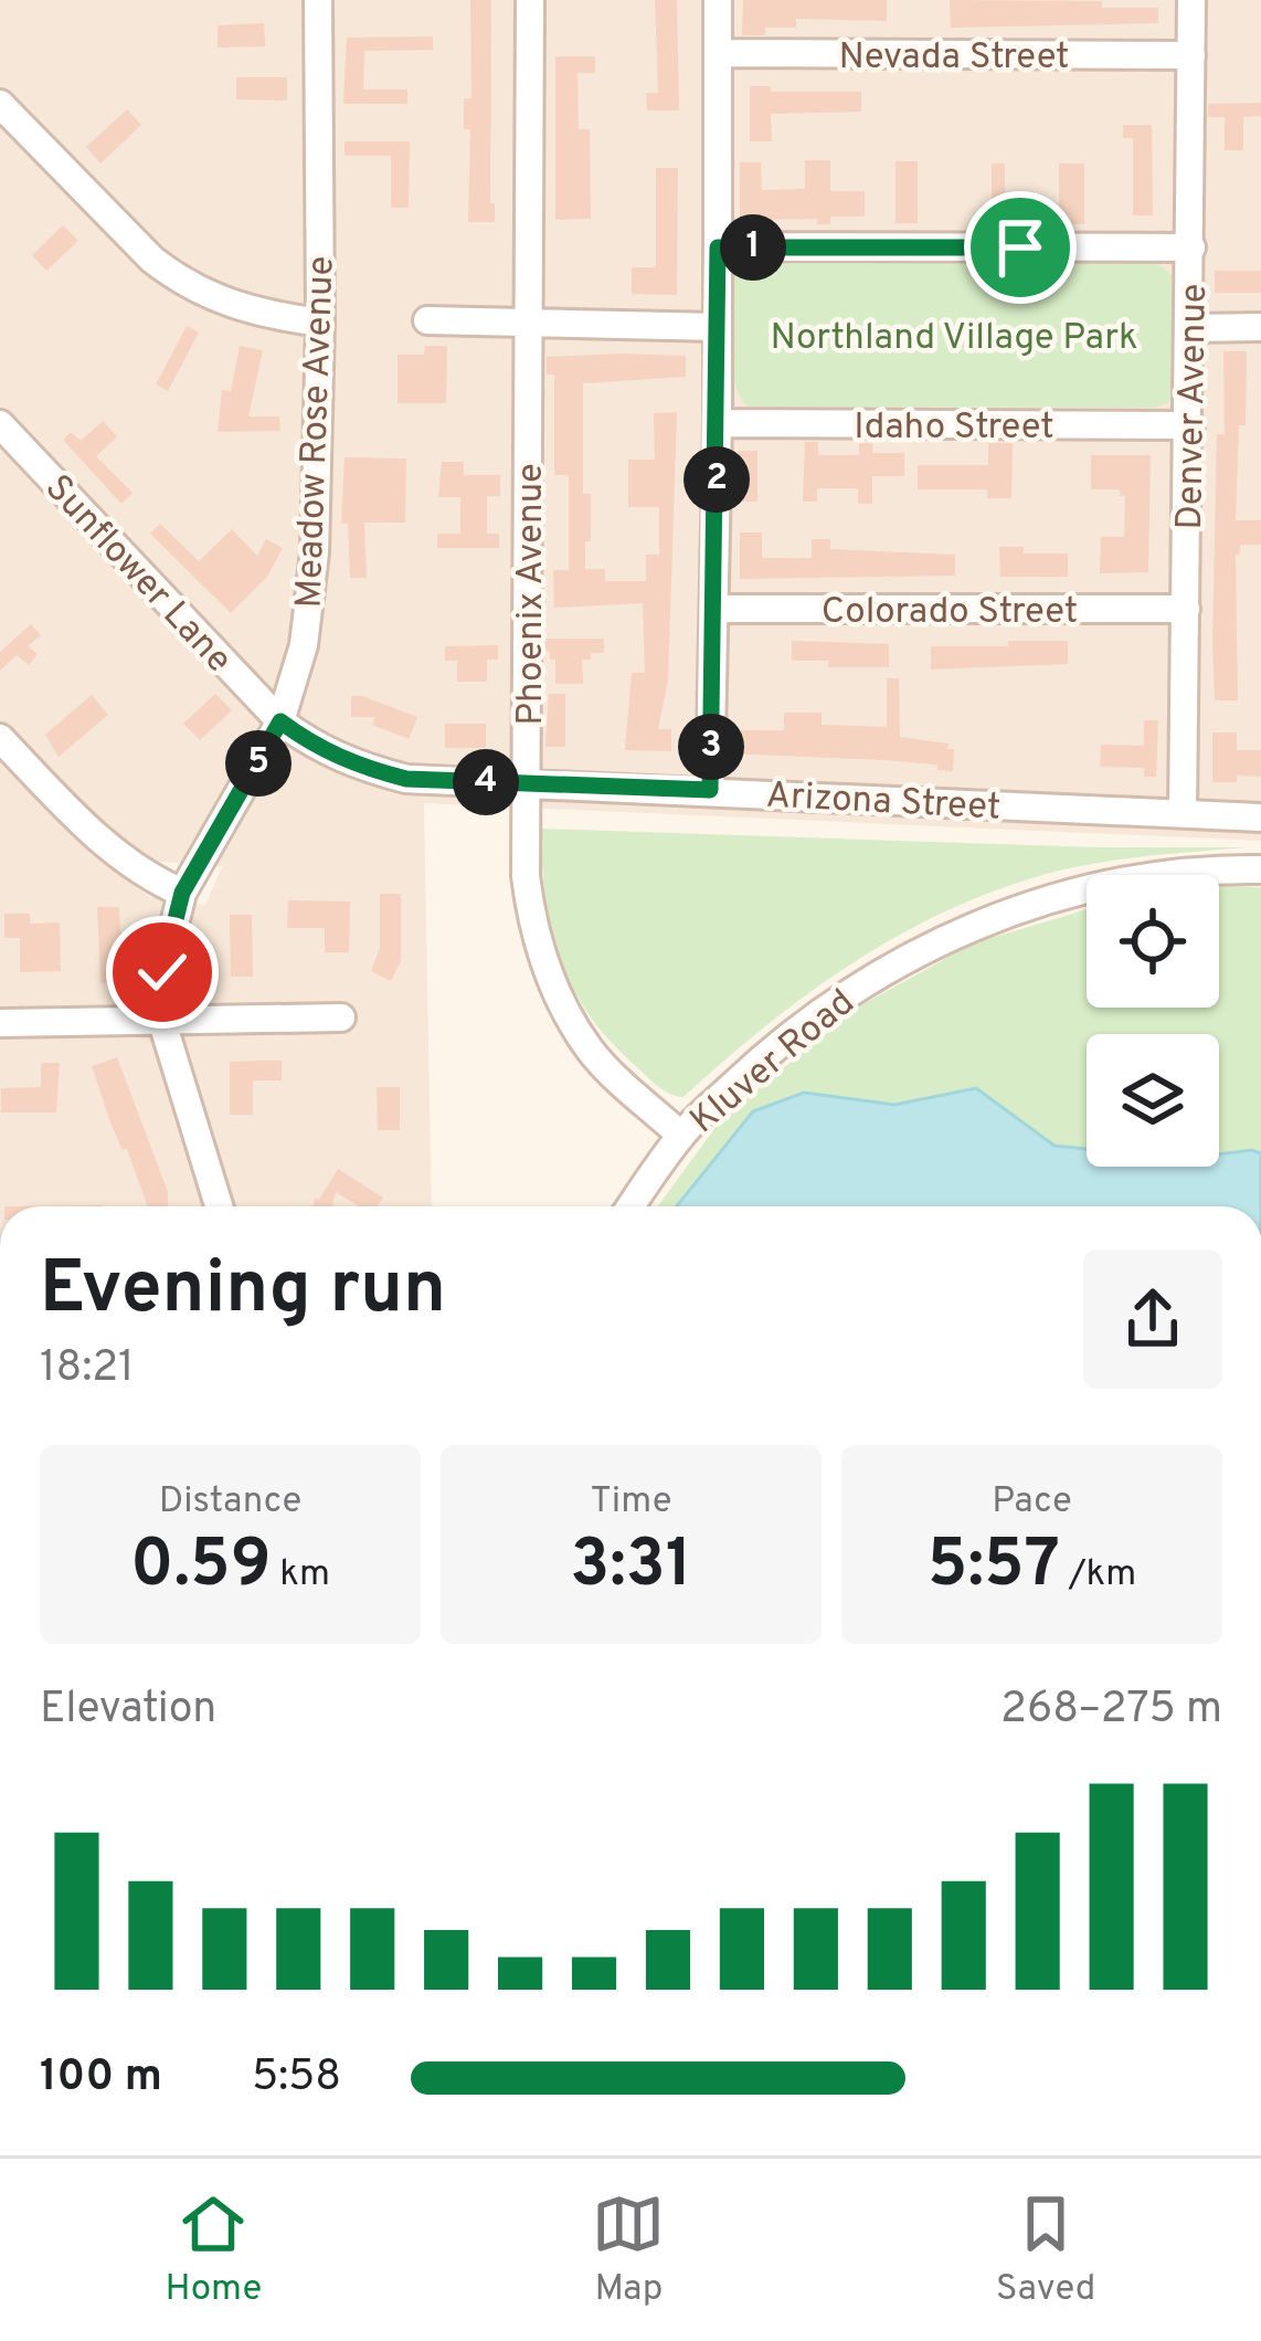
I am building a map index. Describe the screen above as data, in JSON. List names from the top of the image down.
{
  "streets": {
    "street": [
      "Nevada Street",
      "Denver Avenue",
      "Idaho Street",
      "Meadow Rose Avenue",
      "Sunflower Lane",
      "Phoenix Avenue",
      "Colorado Street",
      "Arizona Street",
      "Kluver Road"
    ]
  },
  "crossings": [
    ["Nevada Street", "Denver Avenue"],
    ["Denver Avenue", "Idaho Street"],
    ["Denver Avenue", "Colorado Street"],
    ["Denver Avenue", "Arizona Street"],
    ["Meadow Rose Avenue", "Sunflower Lane"],
    ["Meadow Rose Avenue", "Arizona Street"],
    ["Sunflower Lane", "Arizona Street"],
    ["Phoenix Avenue", "Arizona Street"],
    ["Phoenix Avenue", "Kluver Road"]
  ],
  "parks": ["Northland Village Park"],
  "page": {
    "pins": [
      "1",
      "2",
      "3",
      "5",
      "4"
    ],
    "heading": ["Evening run", "18:21"],
    "stats": [
      ["Distance", "0.59 km"],
      ["Time", "3:31"],
      ["Pace", "5:57 /km"]
    ],
    "chart": ["Elevation", "268–275 m"],
    "list": [
      {
        "name": "100 m",
        "note": "5:58"
      }
    ],
    "tabs": ["Home", "Map", "Saved"]
  }
}
